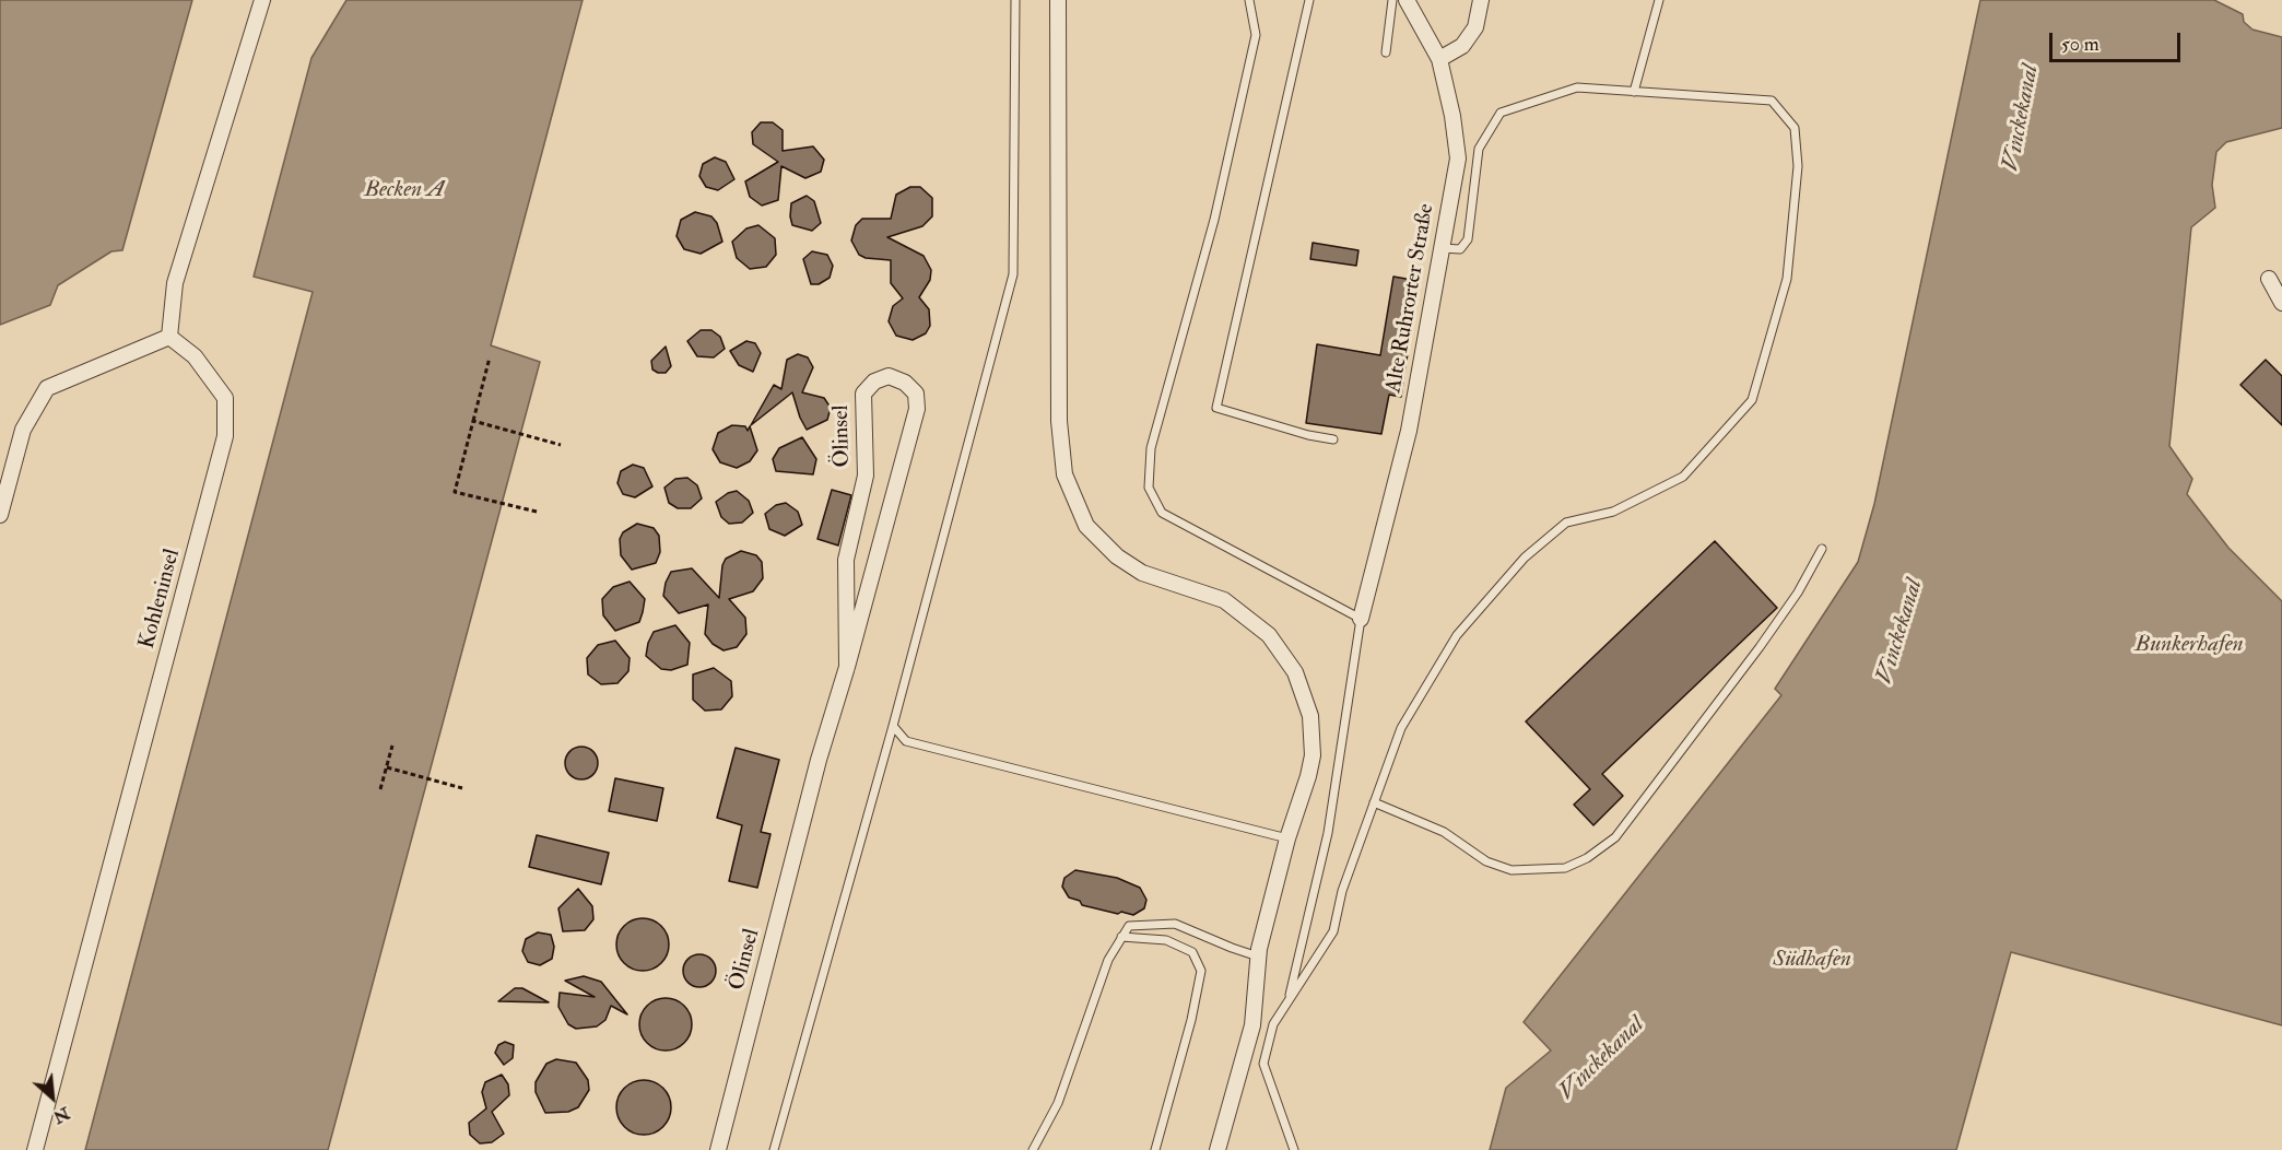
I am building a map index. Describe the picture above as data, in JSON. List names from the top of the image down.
{
  "streets": {
    "street": ["Alte Ruhrorter Straße", "Ölinsel", "Kohleninsel"]
  },
  "water": [
    "Vinckekanal",
    "Becken A",
    "Bunkerhafen",
    "Südhafen"
  ],
  "scale_bar": "50 m",
  "north": "bottom right"
}
